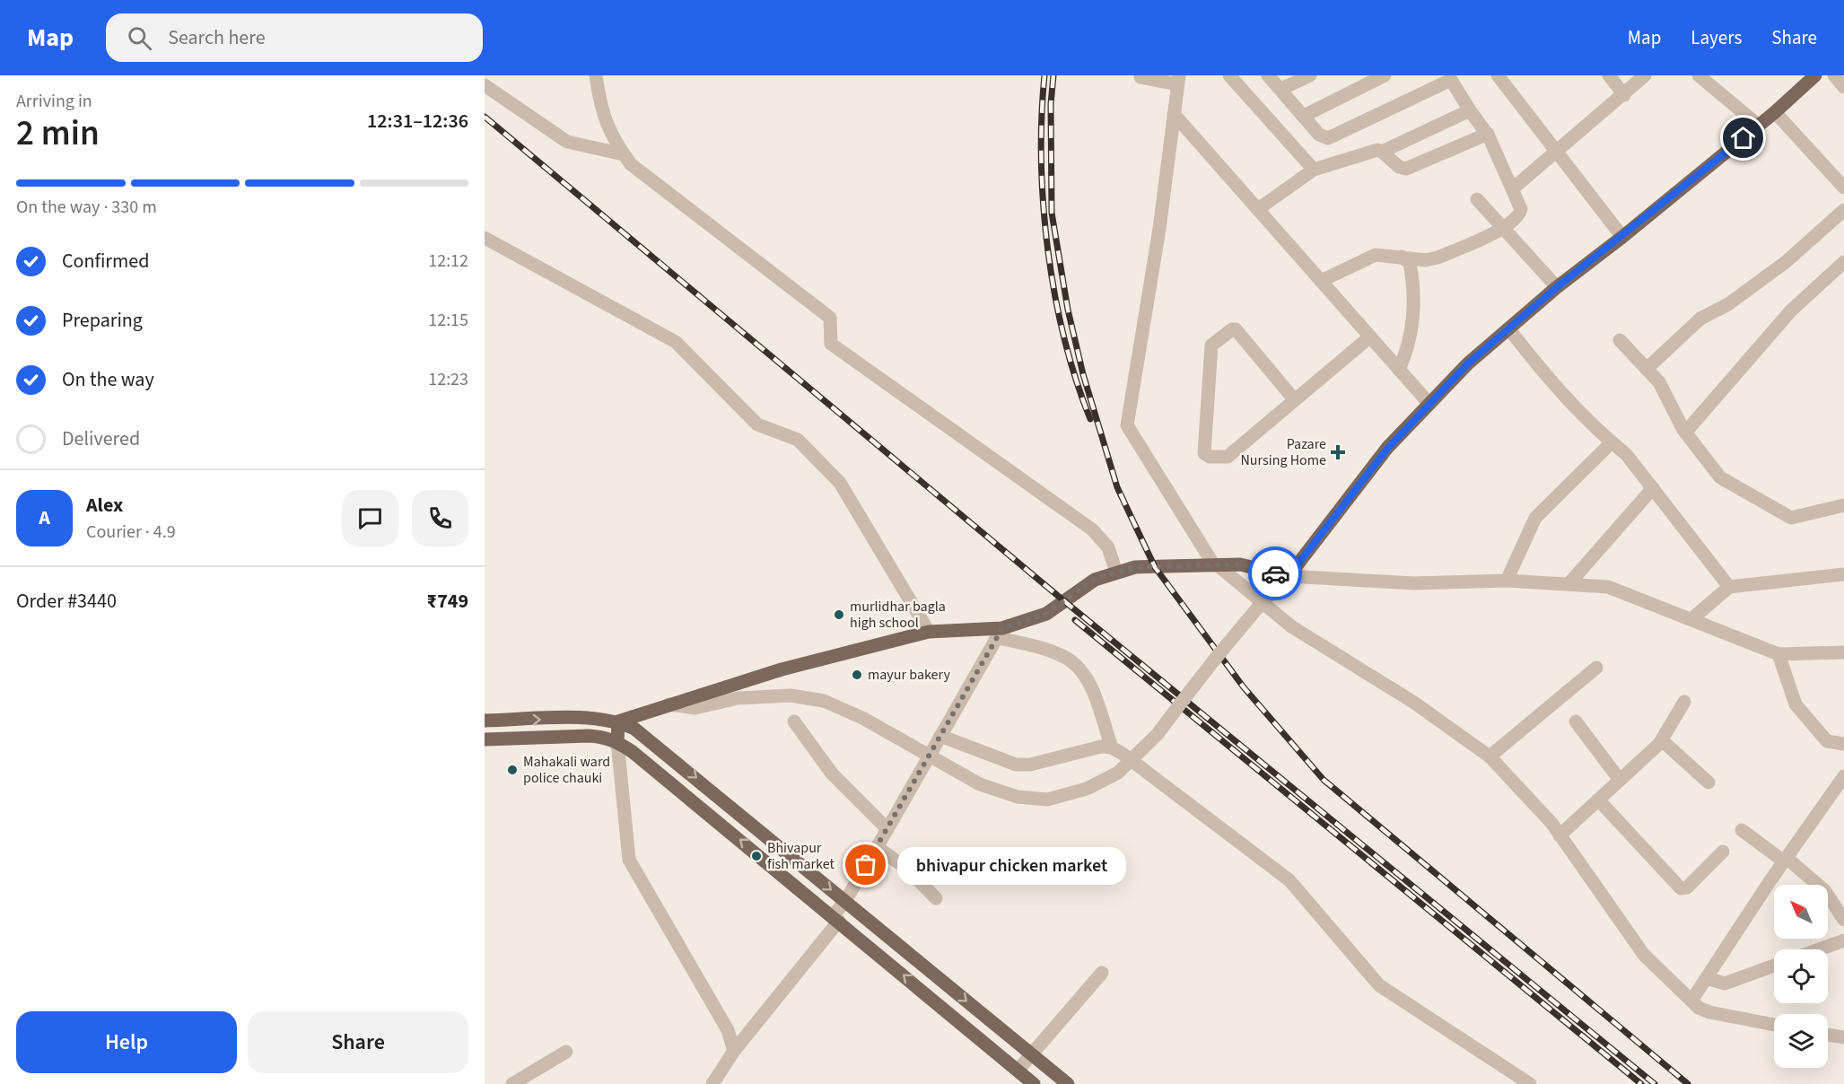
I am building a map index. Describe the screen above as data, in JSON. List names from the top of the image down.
{
  "places": {
    "health": ["Pazare Nursing Home"],
    "other": [
      "murlidhar bagla high school",
      "mayur bakery",
      "Mahakali ward police chauki",
      "Bhivapur fish market",
      "bhivapur chicken market"
    ]
  },
  "north": "top left",
  "page": {
    "header": "Map",
    "search": "Search here",
    "nav": ["Map", "Layers", "Share"],
    "heading": ["2 min", "Arriving in", "12:31–12:36"],
    "panel": [
      "Alex",
      "Courier · 4.9",
      "Order #3440",
      "₹749"
    ],
    "bar": "On the way · 330 m",
    "list": [
      ["Confirmed", "12:12"],
      ["Preparing", "12:15"],
      ["On the way", "12:23"],
      "Delivered"
    ],
    "round": "A",
    "bubble": "bhivapur chicken market",
    "buttons": ["Help", "Share"]
  }
}
